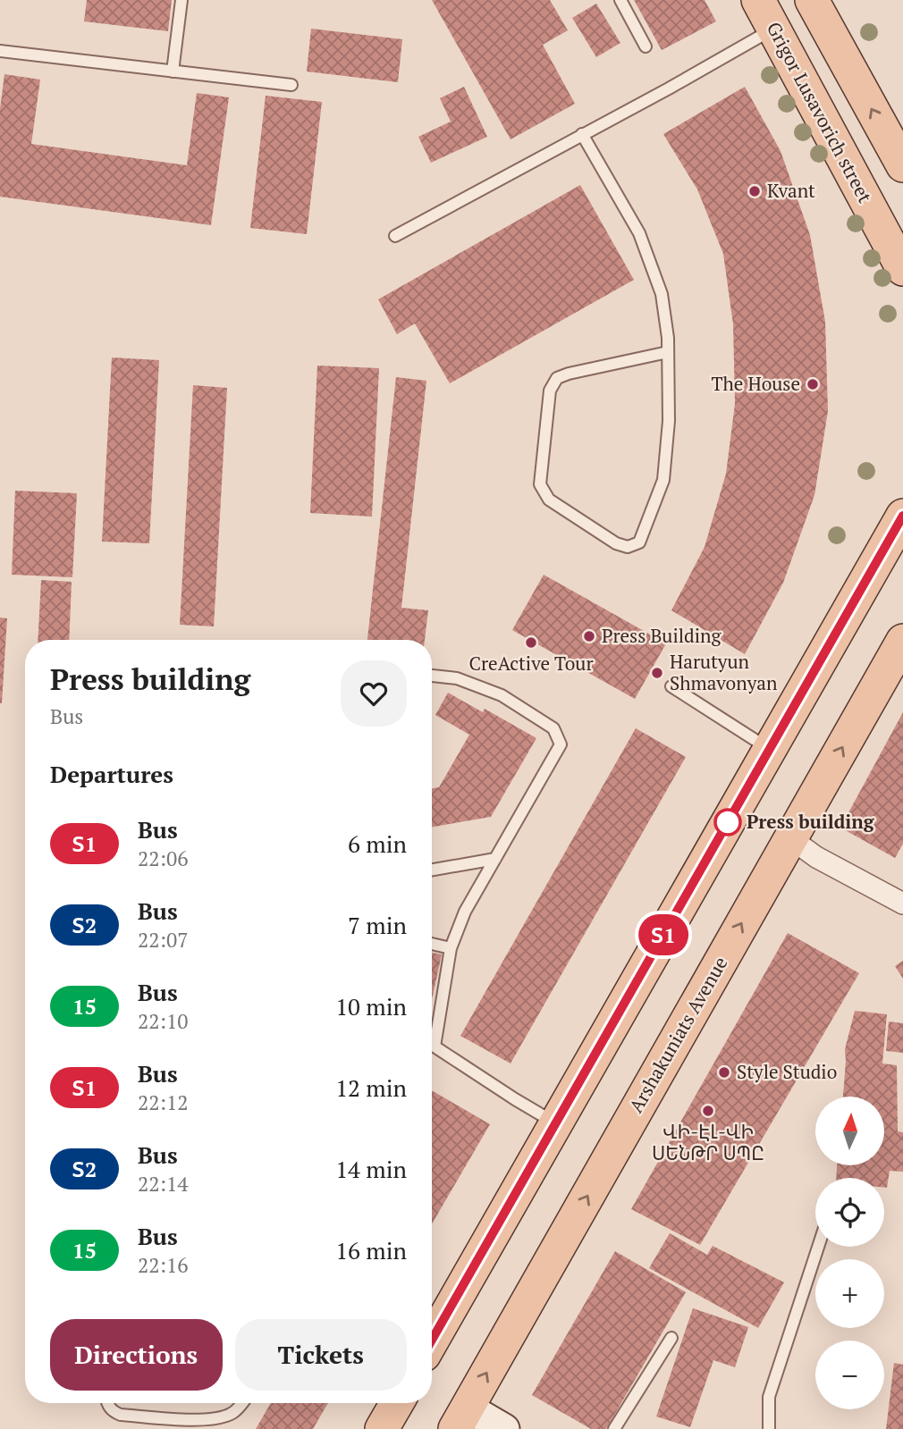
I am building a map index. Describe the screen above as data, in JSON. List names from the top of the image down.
{
  "streets": {
    "main road": ["Grigor Lusavorich street", "Arshakuniats Avenue"]
  },
  "places": [
    "Kvant",
    "The House",
    "Press Building",
    "CreActive Tour",
    "Harutyun Shmavonyan",
    "Press building",
    "Style Studio",
    "ՎԻ-ԷԼ-ՎԻ ՍԵՆԹՐ ՍՊԸ"
  ],
  "lines": ["bus line Տ1"],
  "north": "top",
  "page": {
    "on_map": "Տ1",
    "heading": [
      ["Press building", "Bus"],
      "Departures"
    ],
    "list": [
      {
        "mark": "Տ1",
        "name": "Bus",
        "note": "22:06",
        "value": "6 min"
      },
      {
        "mark": "Տ2",
        "name": "Bus",
        "note": "22:07",
        "value": "7 min"
      },
      {
        "mark": "15",
        "name": "Bus",
        "note": "22:10",
        "value": "10 min"
      },
      {
        "mark": "Տ1",
        "name": "Bus",
        "note": "22:12",
        "value": "12 min"
      },
      {
        "mark": "Տ2",
        "name": "Bus",
        "note": "22:14",
        "value": "14 min"
      },
      {
        "mark": "15",
        "name": "Bus",
        "note": "22:16",
        "value": "16 min"
      }
    ],
    "map_buttons": ["+", "−"],
    "buttons": ["Directions", "Tickets"]
  }
}
